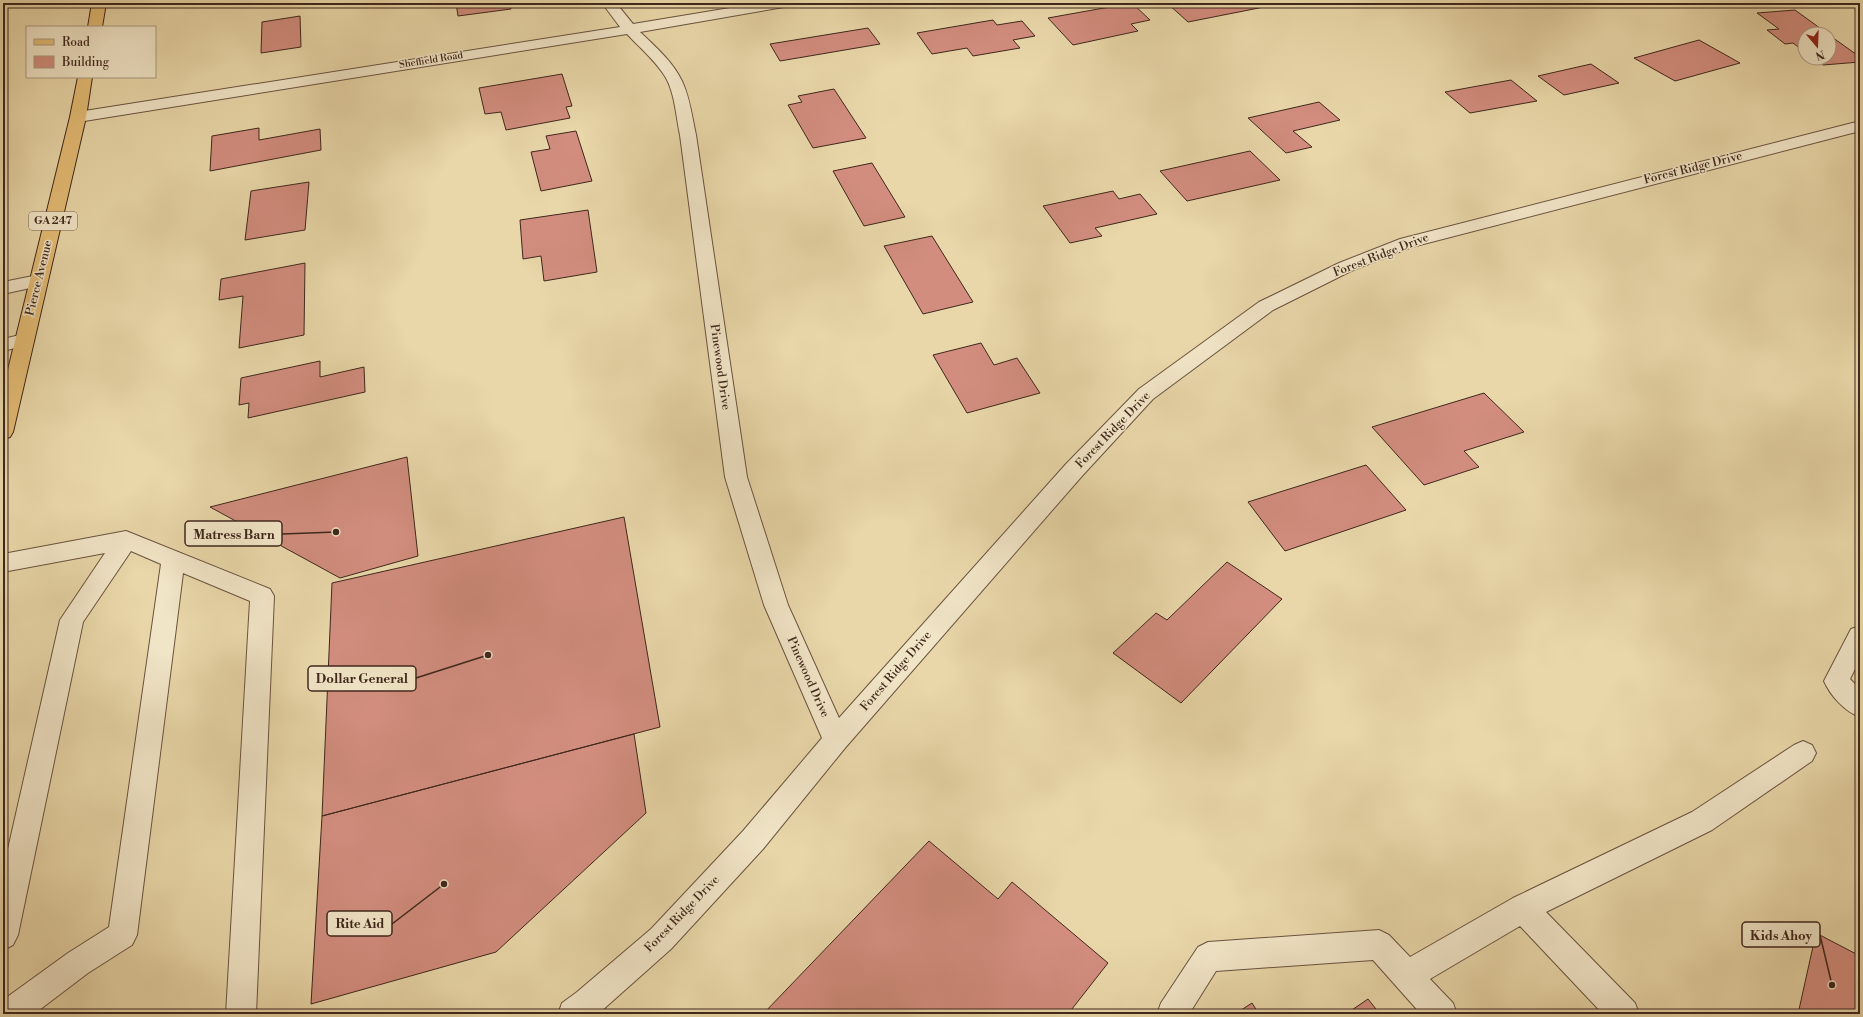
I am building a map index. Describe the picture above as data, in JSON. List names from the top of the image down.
{
  "streets": {
    "main road": ["GA 247", "Pierce Avenue"],
    "street": ["Sheffield Road", "Forest Ridge Drive", "Pinewood Drive"]
  },
  "crossings": [
    ["Sheffield Road", "Pierce Avenue"],
    ["Sheffield Road", "Pinewood Drive"],
    ["Forest Ridge Drive", "Pinewood Drive"]
  ],
  "places": [
    "Matress Barn",
    "Dollar General",
    "Rite Aid",
    "Kids Ahoy"
  ],
  "legend": ["Road", "Building"],
  "north": "bottom"
}
